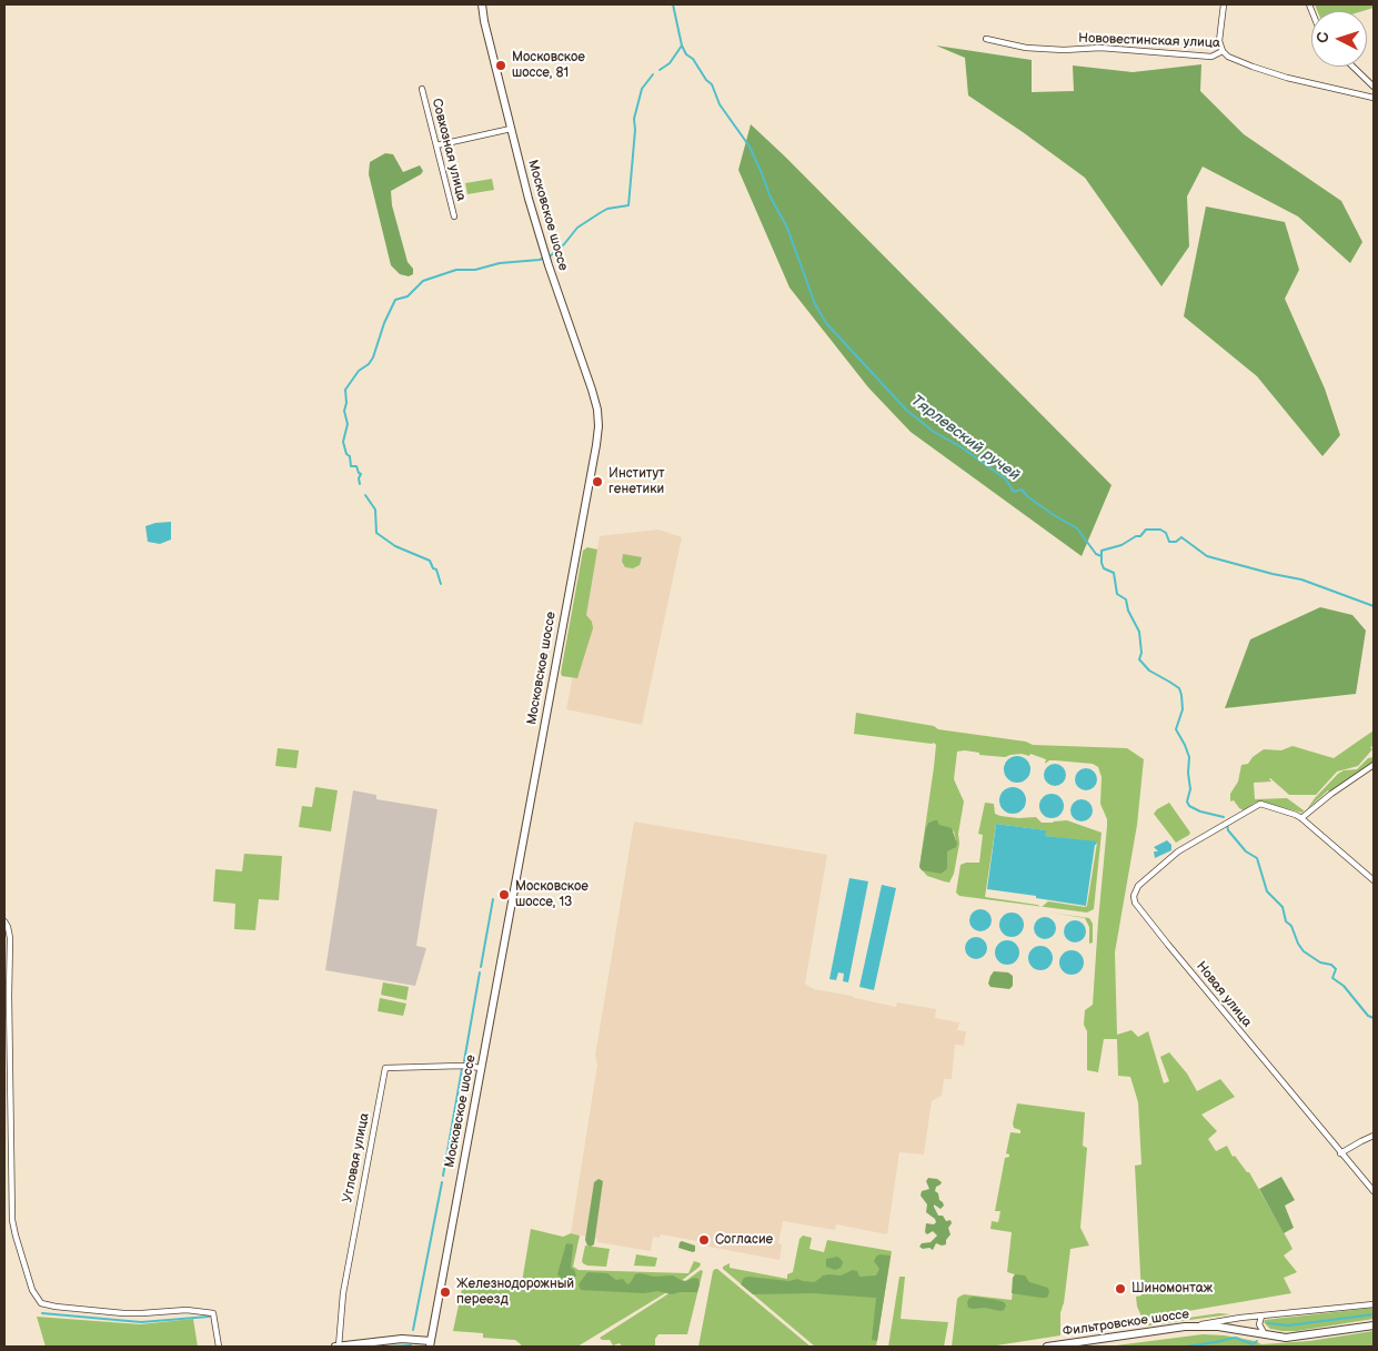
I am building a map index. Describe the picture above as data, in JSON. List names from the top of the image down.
{
  "streets": {
    "main road": ["Московское шоссе", "Фильтровское шоссе"],
    "street": [
      "Нововестинская улица",
      "Совхозная улица",
      "Новая улица",
      "Угловая улица"
    ]
  },
  "crossings": [
    ["Московское шоссе", "Угловая улица"]
  ],
  "water": ["Тярлевский ручей"],
  "places": [
    "Московское шоссе, 81",
    "Институт генетики",
    "Московское шоссе, 13",
    "Согласие",
    "Шиномонтаж",
    "Железнодорожный переезд"
  ],
  "north": "left"
}
